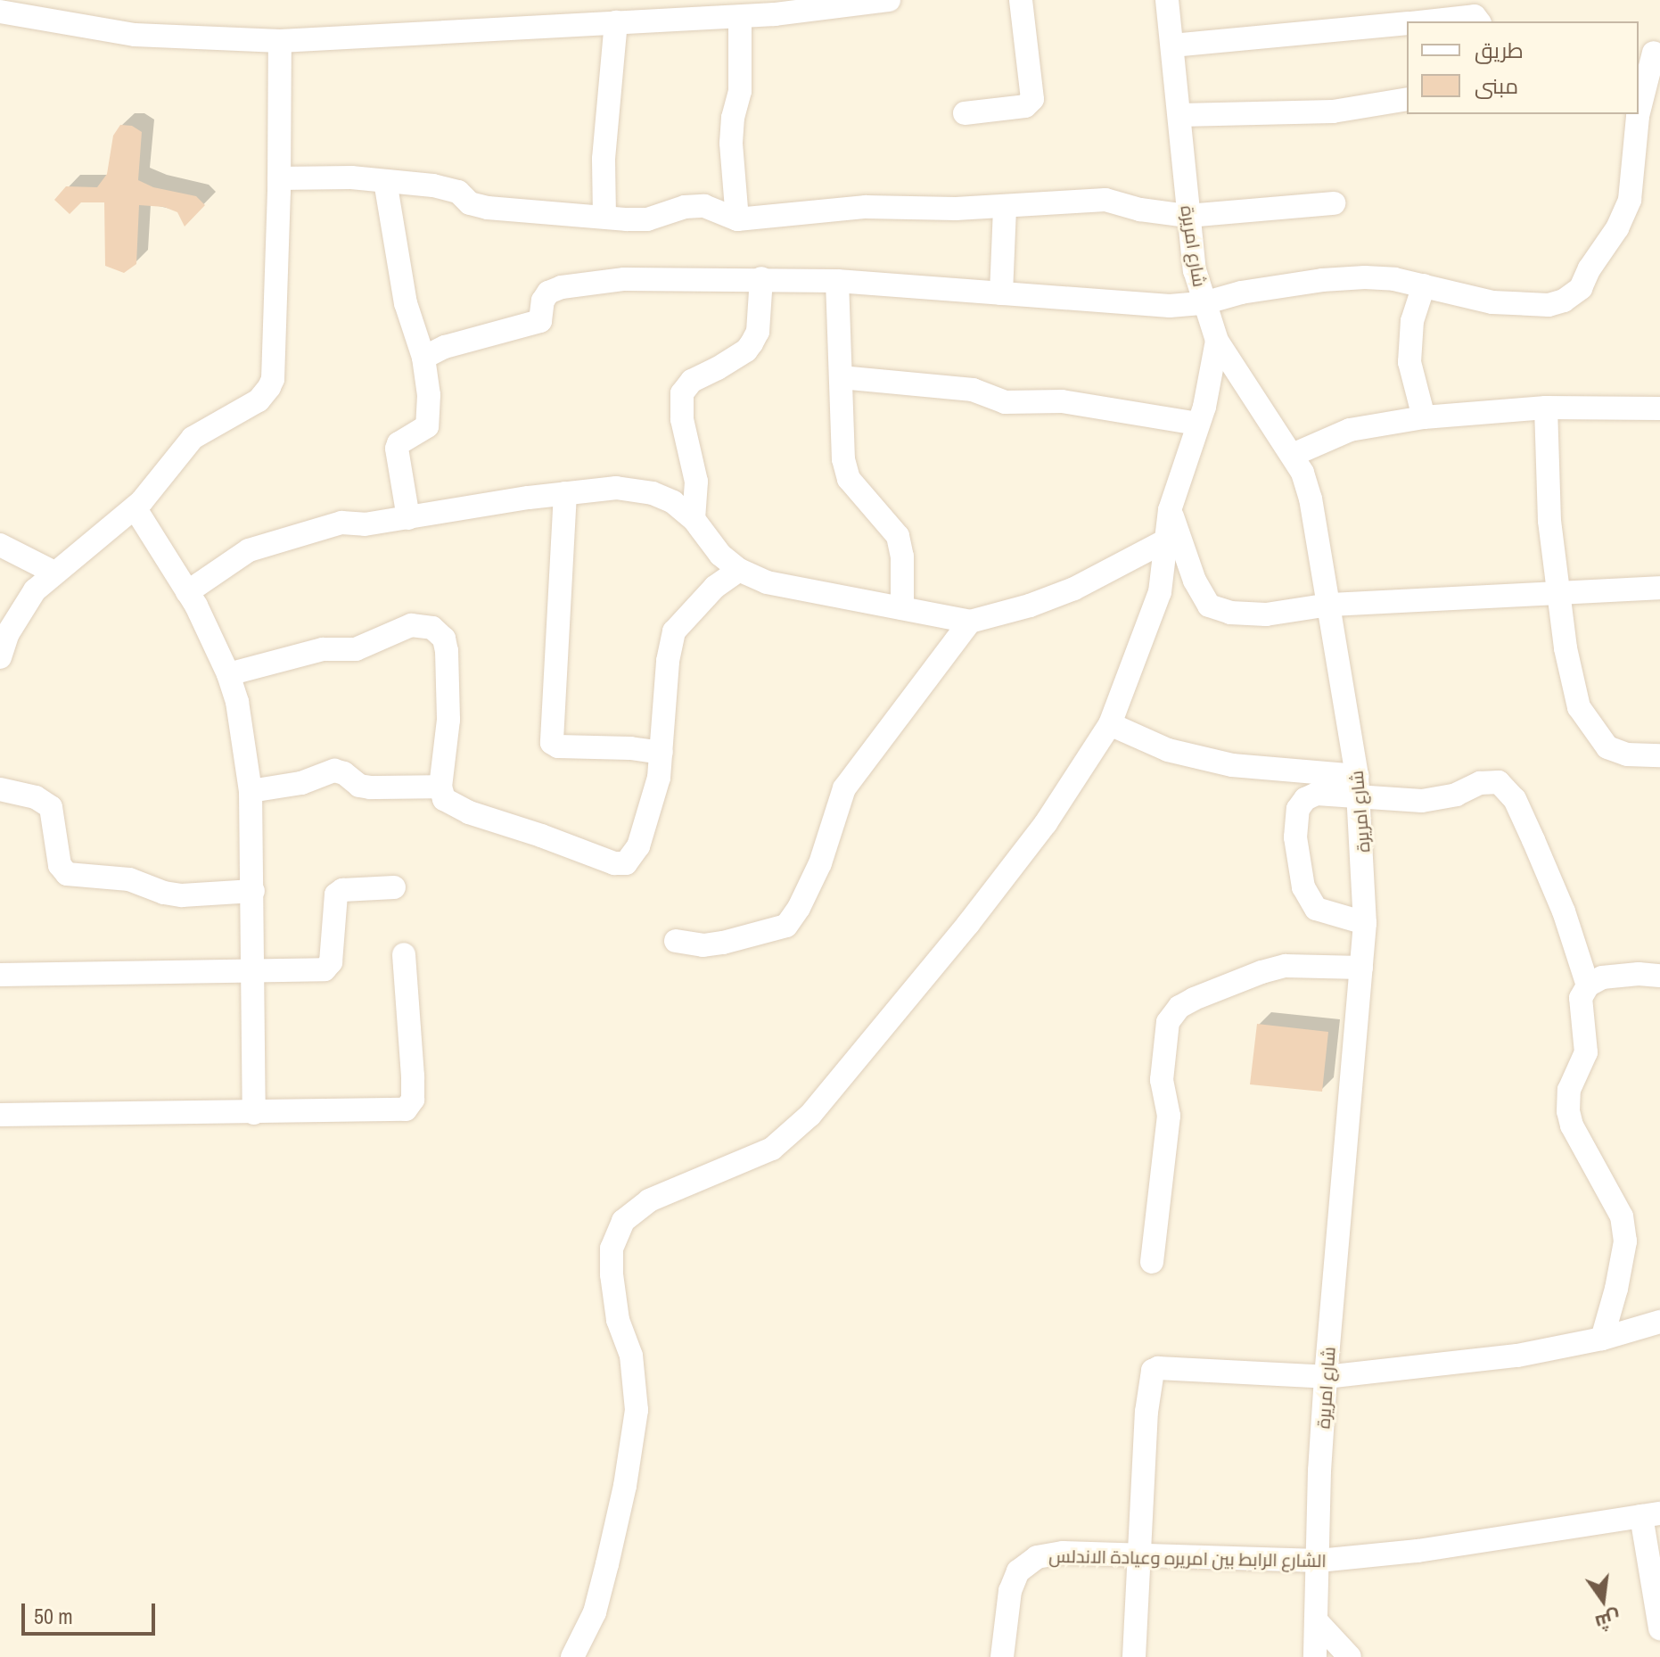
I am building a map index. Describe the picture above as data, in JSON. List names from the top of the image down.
{
  "streets": {
    "street": ["شارع امريرة", "الشارع الرابط بين امريره وعيادة الاندلس"]
  },
  "crossings": [
    ["شارع امريرة", "الشارع الرابط بين امريره وعيادة الاندلس"]
  ],
  "legend": ["طريق", "مبنى"],
  "scale_bar": "50 m",
  "north": "bottom"
}
